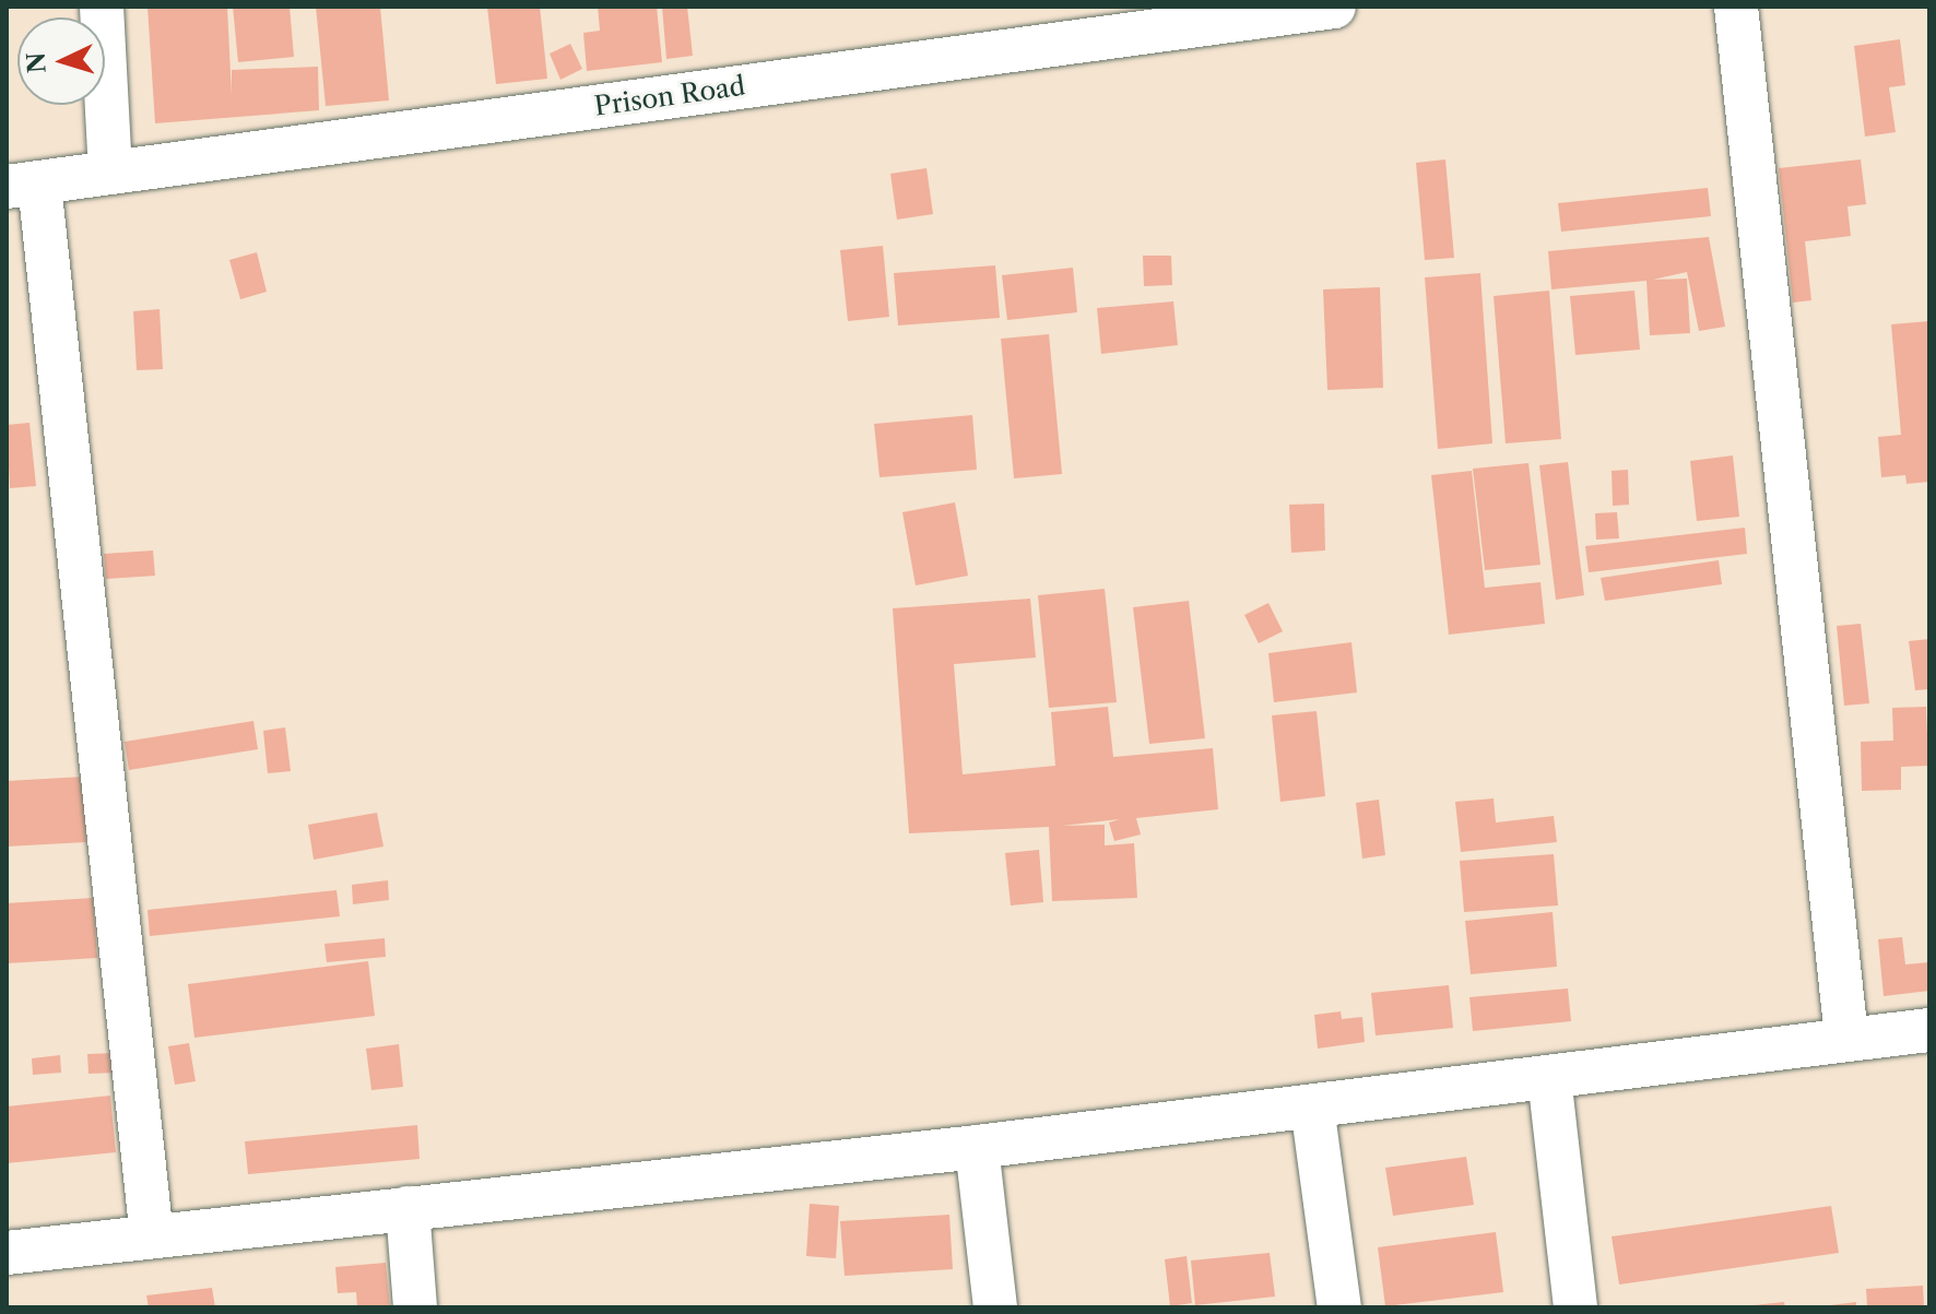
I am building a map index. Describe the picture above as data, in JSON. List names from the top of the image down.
{
  "streets": {
    "street": ["Prison Road"]
  },
  "north": "left"
}
